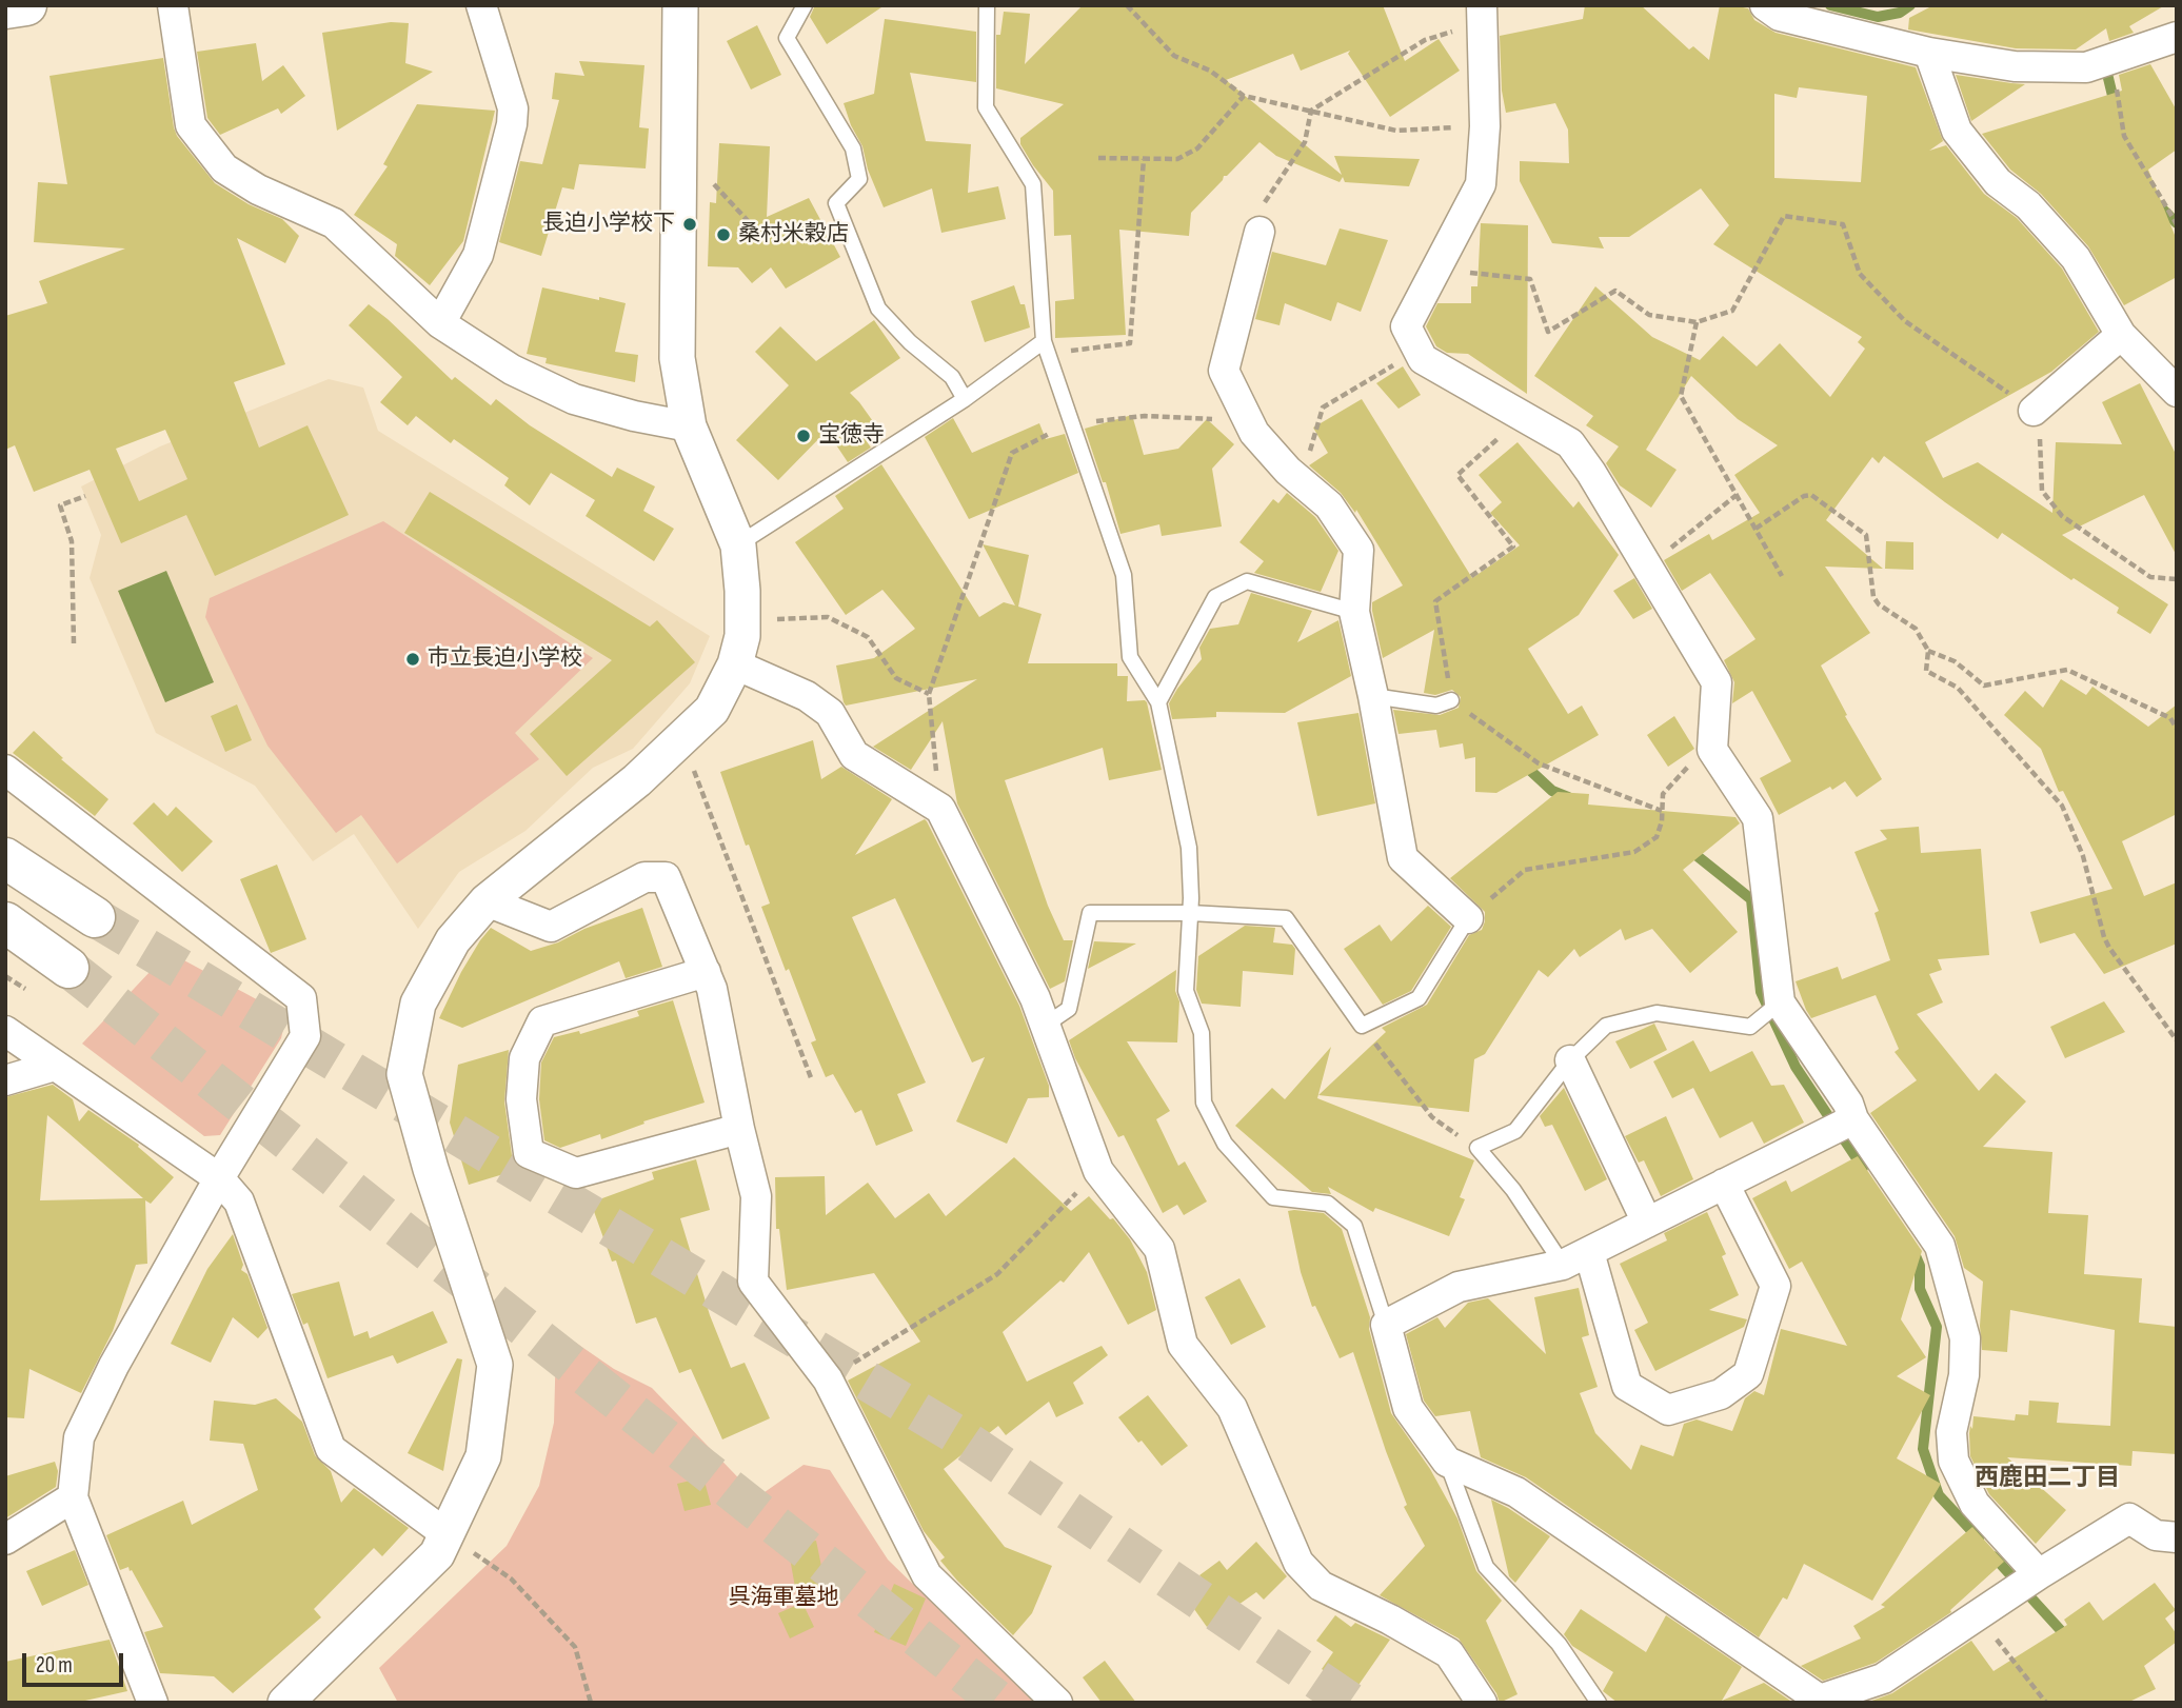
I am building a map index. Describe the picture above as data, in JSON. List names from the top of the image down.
{
  "districts": ["西鹿田二丁目"],
  "parks": ["呉海軍墓地"],
  "places": [
    "長迫小学校下",
    "桑村米穀店",
    "宝徳寺",
    "市立長迫小学校"
  ],
  "scale_bar": "20 m"
}
